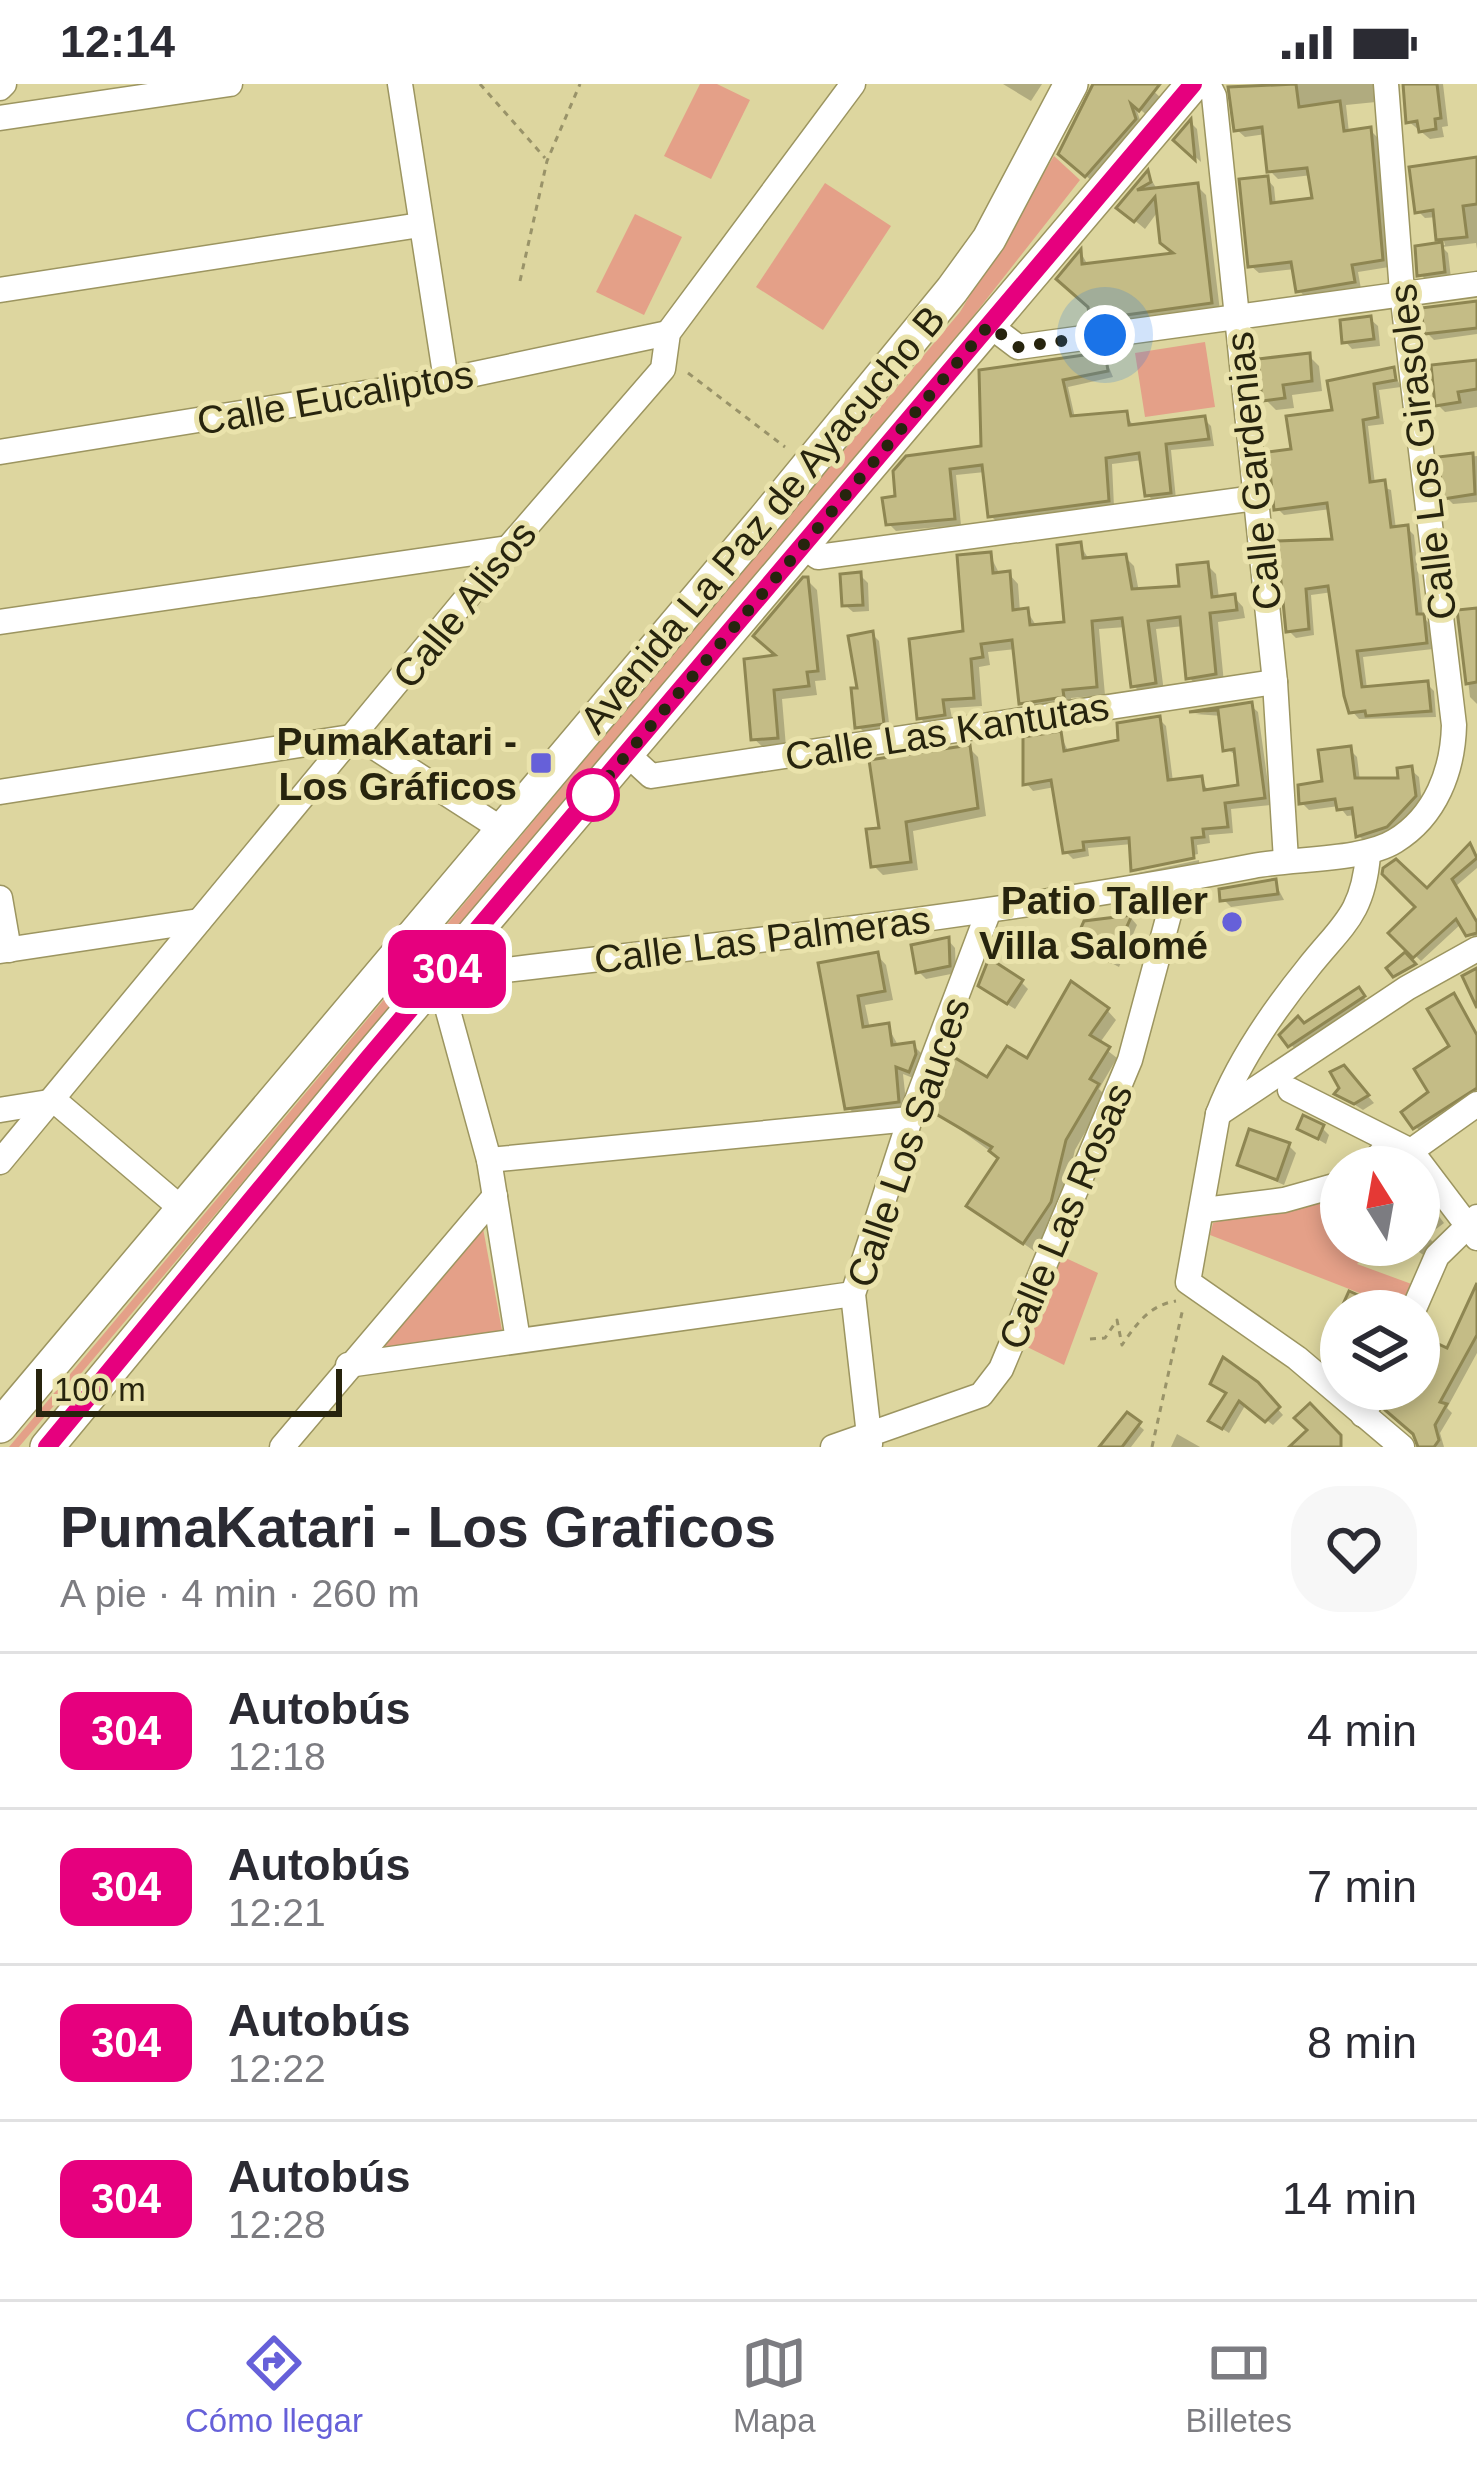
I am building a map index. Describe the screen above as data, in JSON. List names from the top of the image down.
{
  "streets": {
    "main road": ["Avenida La Paz de Ayacucho B"],
    "street": [
      "Calle Eucaliptos",
      "Calle Los Girasoles",
      "Calle Gardenias",
      "Calle Alisos",
      "Calle Las Kantutas",
      "Calle Las Palmeras",
      "Calle Los Sauces",
      "Calle Las Rosas"
    ]
  },
  "crossings": [
    ["Calle Los Girasoles", "Calle Las Palmeras"],
    ["Calle Gardenias", "Calle Las Kantutas"],
    ["Calle Gardenias", "Calle Las Palmeras"],
    ["Calle Las Palmeras", "Calle Los Sauces"],
    ["Calle Las Palmeras", "Calle Las Rosas"],
    ["Calle Los Sauces", "Calle Las Rosas"]
  ],
  "places": {
    "transit": ["PumaKatari - Los Gráficos"],
    "other": ["Patio Taller Villa Salomé"]
  },
  "lines": ["bus line 304"],
  "scale_bar": "100 m",
  "north": "top",
  "page": {
    "status": "12:14",
    "on_map": "304",
    "scale": "100 m",
    "heading": ["PumaKatari - Los Graficos", "A pie · 4 min · 260 m"],
    "list": [
      {
        "mark": "304",
        "name": "Autobús",
        "note": "12:18",
        "value": "4 min"
      },
      {
        "mark": "304",
        "name": "Autobús",
        "note": "12:21",
        "value": "7 min"
      },
      {
        "mark": "304",
        "name": "Autobús",
        "note": "12:22",
        "value": "8 min"
      },
      {
        "mark": "304",
        "name": "Autobús",
        "note": "12:28",
        "value": "14 min"
      }
    ],
    "tabs": ["Cómo llegar", "Mapa", "Billetes"]
  }
}
